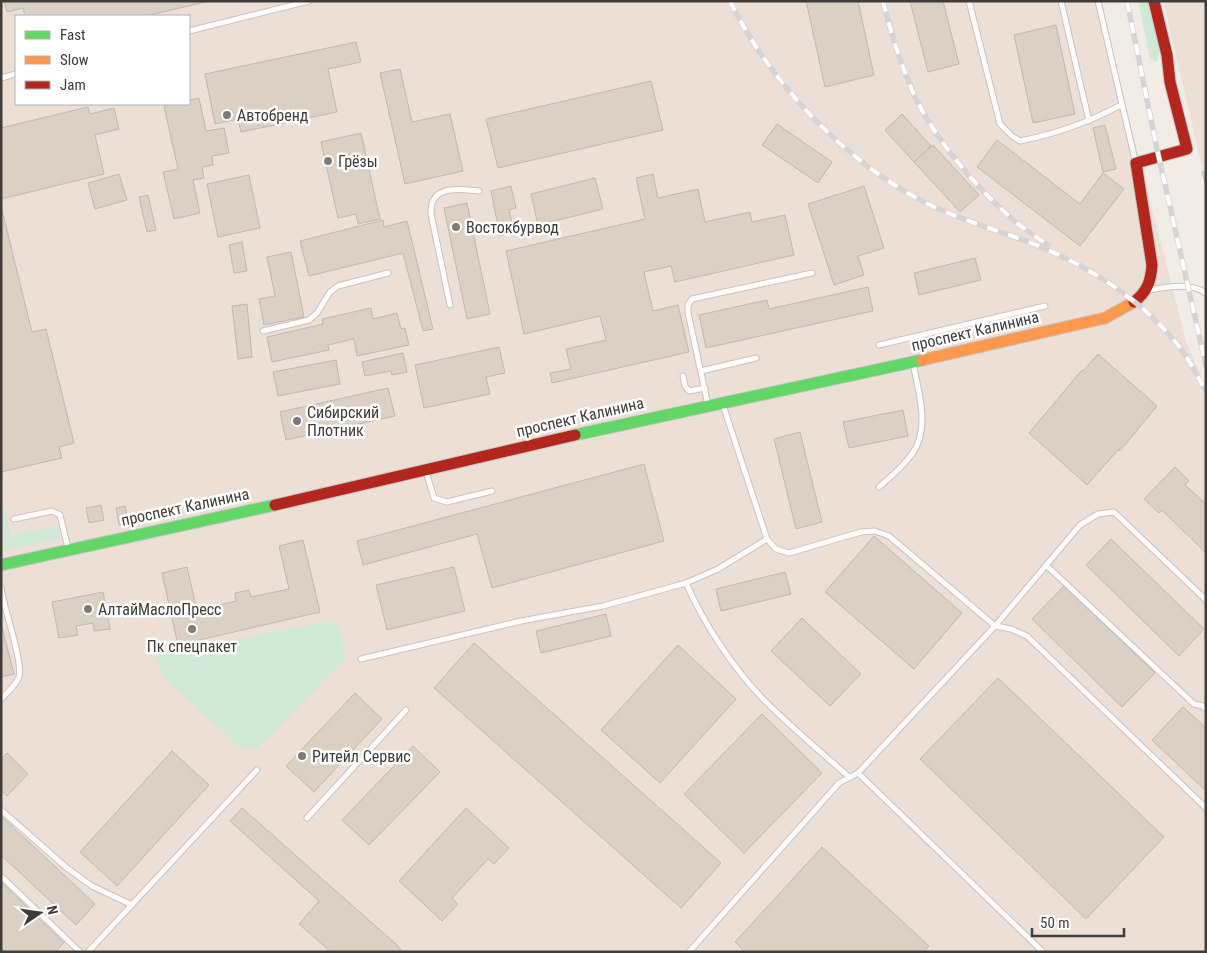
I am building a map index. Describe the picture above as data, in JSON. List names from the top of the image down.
{
  "streets": {
    "street": ["проспект Калинина"]
  },
  "places": [
    "Автобренд",
    "Грёзы",
    "Востокбурвод",
    "Сибирский Плотник",
    "АлтайМаслоПресс",
    "Пк спецпакет",
    "Ритейл Сервис"
  ],
  "legend": ["Fast", "Slow", "Jam"],
  "scale_bar": "50 m",
  "north": "right"
}
